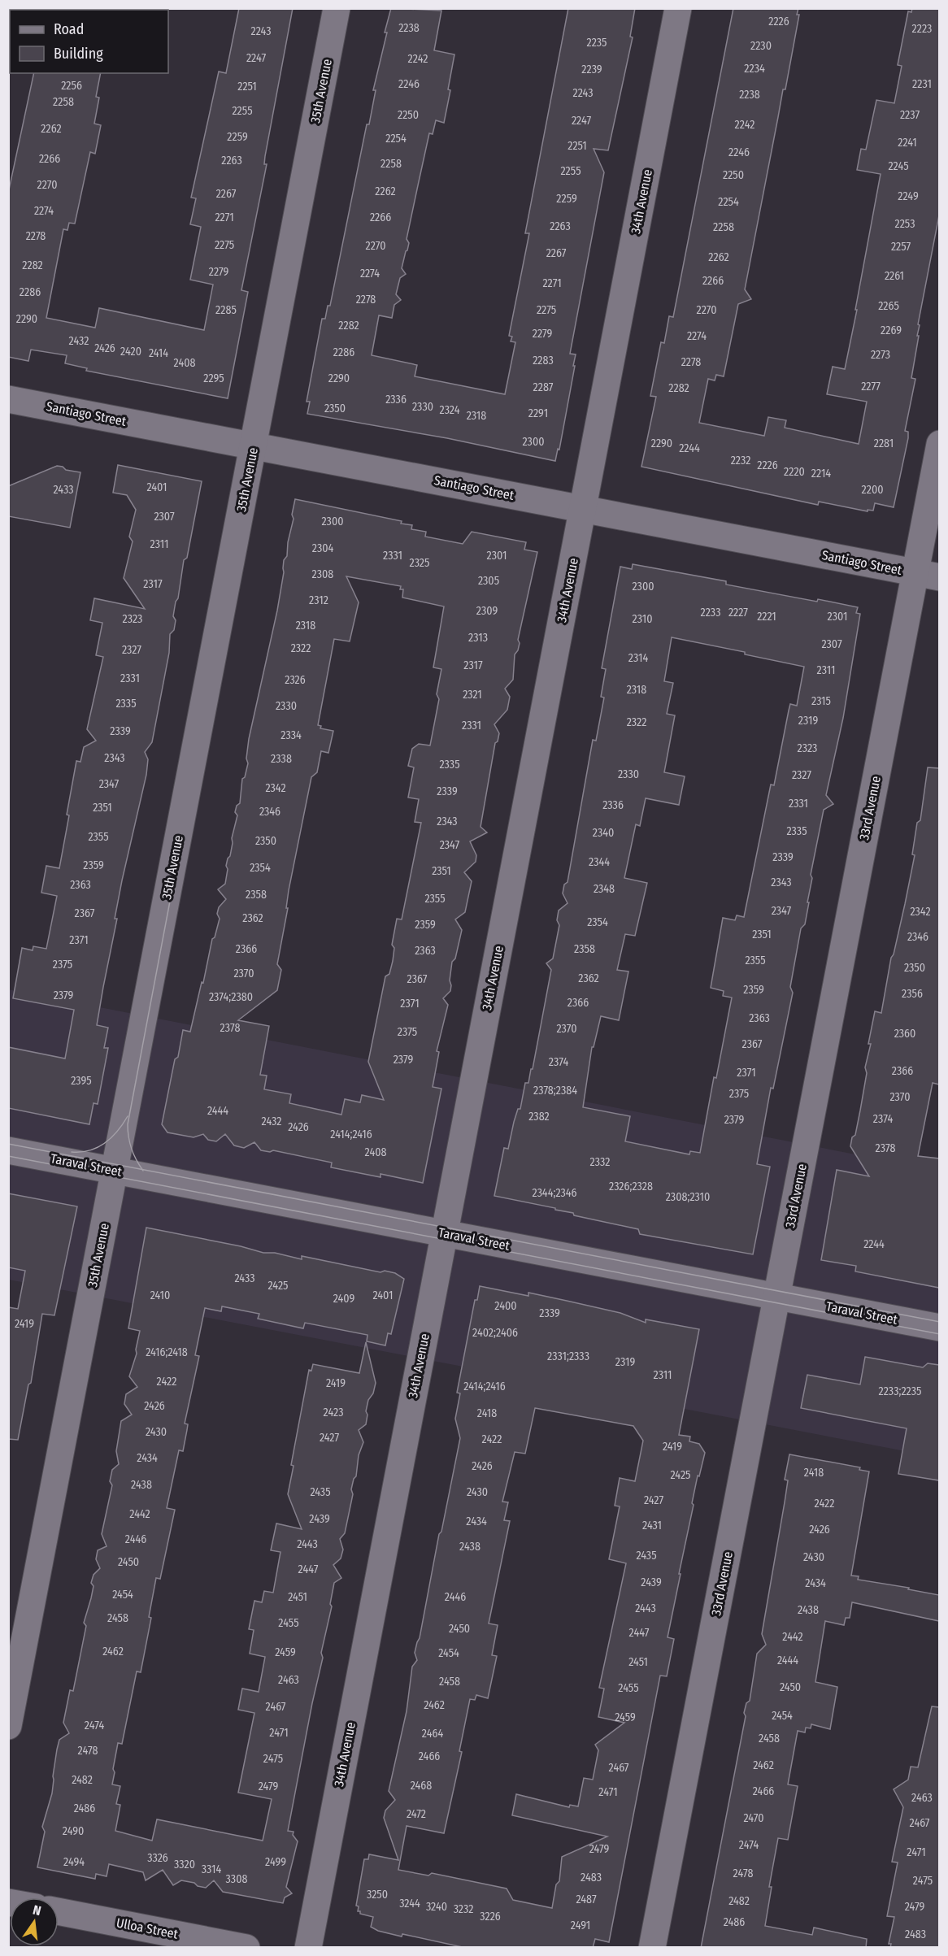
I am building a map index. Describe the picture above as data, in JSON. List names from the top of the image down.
{
  "streets": {
    "street": [
      "35th Avenue",
      "34th Avenue",
      "Santiago Street",
      "33rd Avenue",
      "Taraval Street",
      "Ulloa Street"
    ]
  },
  "crossings": [
    ["35th Avenue", "Santiago Street"],
    ["35th Avenue", "Taraval Street"],
    ["34th Avenue", "Santiago Street"],
    ["34th Avenue", "Taraval Street"],
    ["Santiago Street", "33rd Avenue"],
    ["33rd Avenue", "Taraval Street"]
  ],
  "house_numbers": [
    "2226",
    "2238",
    "2223",
    "2243",
    "2235",
    "2230",
    "2247",
    "2242",
    "2234",
    "2239",
    "2246",
    "2231",
    "2256",
    "2251",
    "2243",
    "2238",
    "2258",
    "2255",
    "2250",
    "2237",
    "2247",
    "2242",
    "2262",
    "2259",
    "2254",
    "2241",
    "2251",
    "2246",
    "2266",
    "2263",
    "2258",
    "2245",
    "2255",
    "2250",
    "2270",
    "2262",
    "2267",
    "2249",
    "2259",
    "2254",
    "2274",
    "2271",
    "2266",
    "2253",
    "2263",
    "2258",
    "2278",
    "2275",
    "2270",
    "2257",
    "2267",
    "2262",
    "2282",
    "2279",
    "2274",
    "2261",
    "2266",
    "2271",
    "2286",
    "2278",
    "2265",
    "2285",
    "2275",
    "2270",
    "2290",
    "2282",
    "2269",
    "2279",
    "2274",
    "2432",
    "2426",
    "2420",
    "2286",
    "2414",
    "2273",
    "2283",
    "2278",
    "2408",
    "2295",
    "2290",
    "2277",
    "2287",
    "2282",
    "2336",
    "2330",
    "2350",
    "2324",
    "2291",
    "2318",
    "2300",
    "2290",
    "2281",
    "2244",
    "2232",
    "2226",
    "2220",
    "2214",
    "2401",
    "2433",
    "2200",
    "2307",
    "2300",
    "2311",
    "2304",
    "2331",
    "2301",
    "2325",
    "2308",
    "2305",
    "2317",
    "2300",
    "2312",
    "2309",
    "2233",
    "2227",
    "2221",
    "2301",
    "2323",
    "2310",
    "2318",
    "2313",
    "2307",
    "2322",
    "2327",
    "2314",
    "2317",
    "2311",
    "2331",
    "2326",
    "2318",
    "2321",
    "2315",
    "2335",
    "2330",
    "2319",
    "2322",
    "2331",
    "2339",
    "2334",
    "2323",
    "2343",
    "2338",
    "2335",
    "2330",
    "2327",
    "2347",
    "2342",
    "2339",
    "2331",
    "2336",
    "2351",
    "2346",
    "2343",
    "2335",
    "2340",
    "2355",
    "2350",
    "2347",
    "2339",
    "2344",
    "2359",
    "2354",
    "2351",
    "2343",
    "2363",
    "2348",
    "2358",
    "2355",
    "2347",
    "2342",
    "2367",
    "2362",
    "2354",
    "2359",
    "2351",
    "2346",
    "2371",
    "2366",
    "2358",
    "2363",
    "2355",
    "2375",
    "2350",
    "2370",
    "2362",
    "2367",
    "2359",
    "2356",
    "2379",
    "2374;2380",
    "2366",
    "2371",
    "2363",
    "2378",
    "2370",
    "2375",
    "2360",
    "2367",
    "2379",
    "2374",
    "2366",
    "2371",
    "2395",
    "2378;2384",
    "2375",
    "2370",
    "2444",
    "2382",
    "2374",
    "2379",
    "2432",
    "2426",
    "2414;2416",
    "2378",
    "2408",
    "2332",
    "2326;2328",
    "2344;2346",
    "2308;2310",
    "2244",
    "2433",
    "2425",
    "2410",
    "2401",
    "2409",
    "2400",
    "2339",
    "2419",
    "2402;2406",
    "2416;2418",
    "2331;2333",
    "2319",
    "2311",
    "2422",
    "2419",
    "2414;2416",
    "2233;2235",
    "2426",
    "2423",
    "2418",
    "2430",
    "2427",
    "2422",
    "2419",
    "2434",
    "2426",
    "2418",
    "2425",
    "2438",
    "2435",
    "2430",
    "2427",
    "2422",
    "2442",
    "2439",
    "2434",
    "2431",
    "2426",
    "2446",
    "2443",
    "2438",
    "2435",
    "2430",
    "2450",
    "2447",
    "2439",
    "2434",
    "2454",
    "2451",
    "2446",
    "2443",
    "2438",
    "2458",
    "2455",
    "2450",
    "2447",
    "2442",
    "2462",
    "2459",
    "2454",
    "2444",
    "2451",
    "2463",
    "2458",
    "2450",
    "2455",
    "2462",
    "2467",
    "2454",
    "2459",
    "2474",
    "2471",
    "2464",
    "2458",
    "2478",
    "2466",
    "2475",
    "2462",
    "2467",
    "2482",
    "2468",
    "2479",
    "2466",
    "2471",
    "2463",
    "2486",
    "2472",
    "2470",
    "2467",
    "2490",
    "2474",
    "2479",
    "2471",
    "3326",
    "2494",
    "2499",
    "3320",
    "3314",
    "2478",
    "2483",
    "3308",
    "2475",
    "3250",
    "2487",
    "2482",
    "3244",
    "3240",
    "2479",
    "3232",
    "3226",
    "2486",
    "2491",
    "2483"
  ],
  "legend": ["Road", "Building"],
  "north": "top"
}
